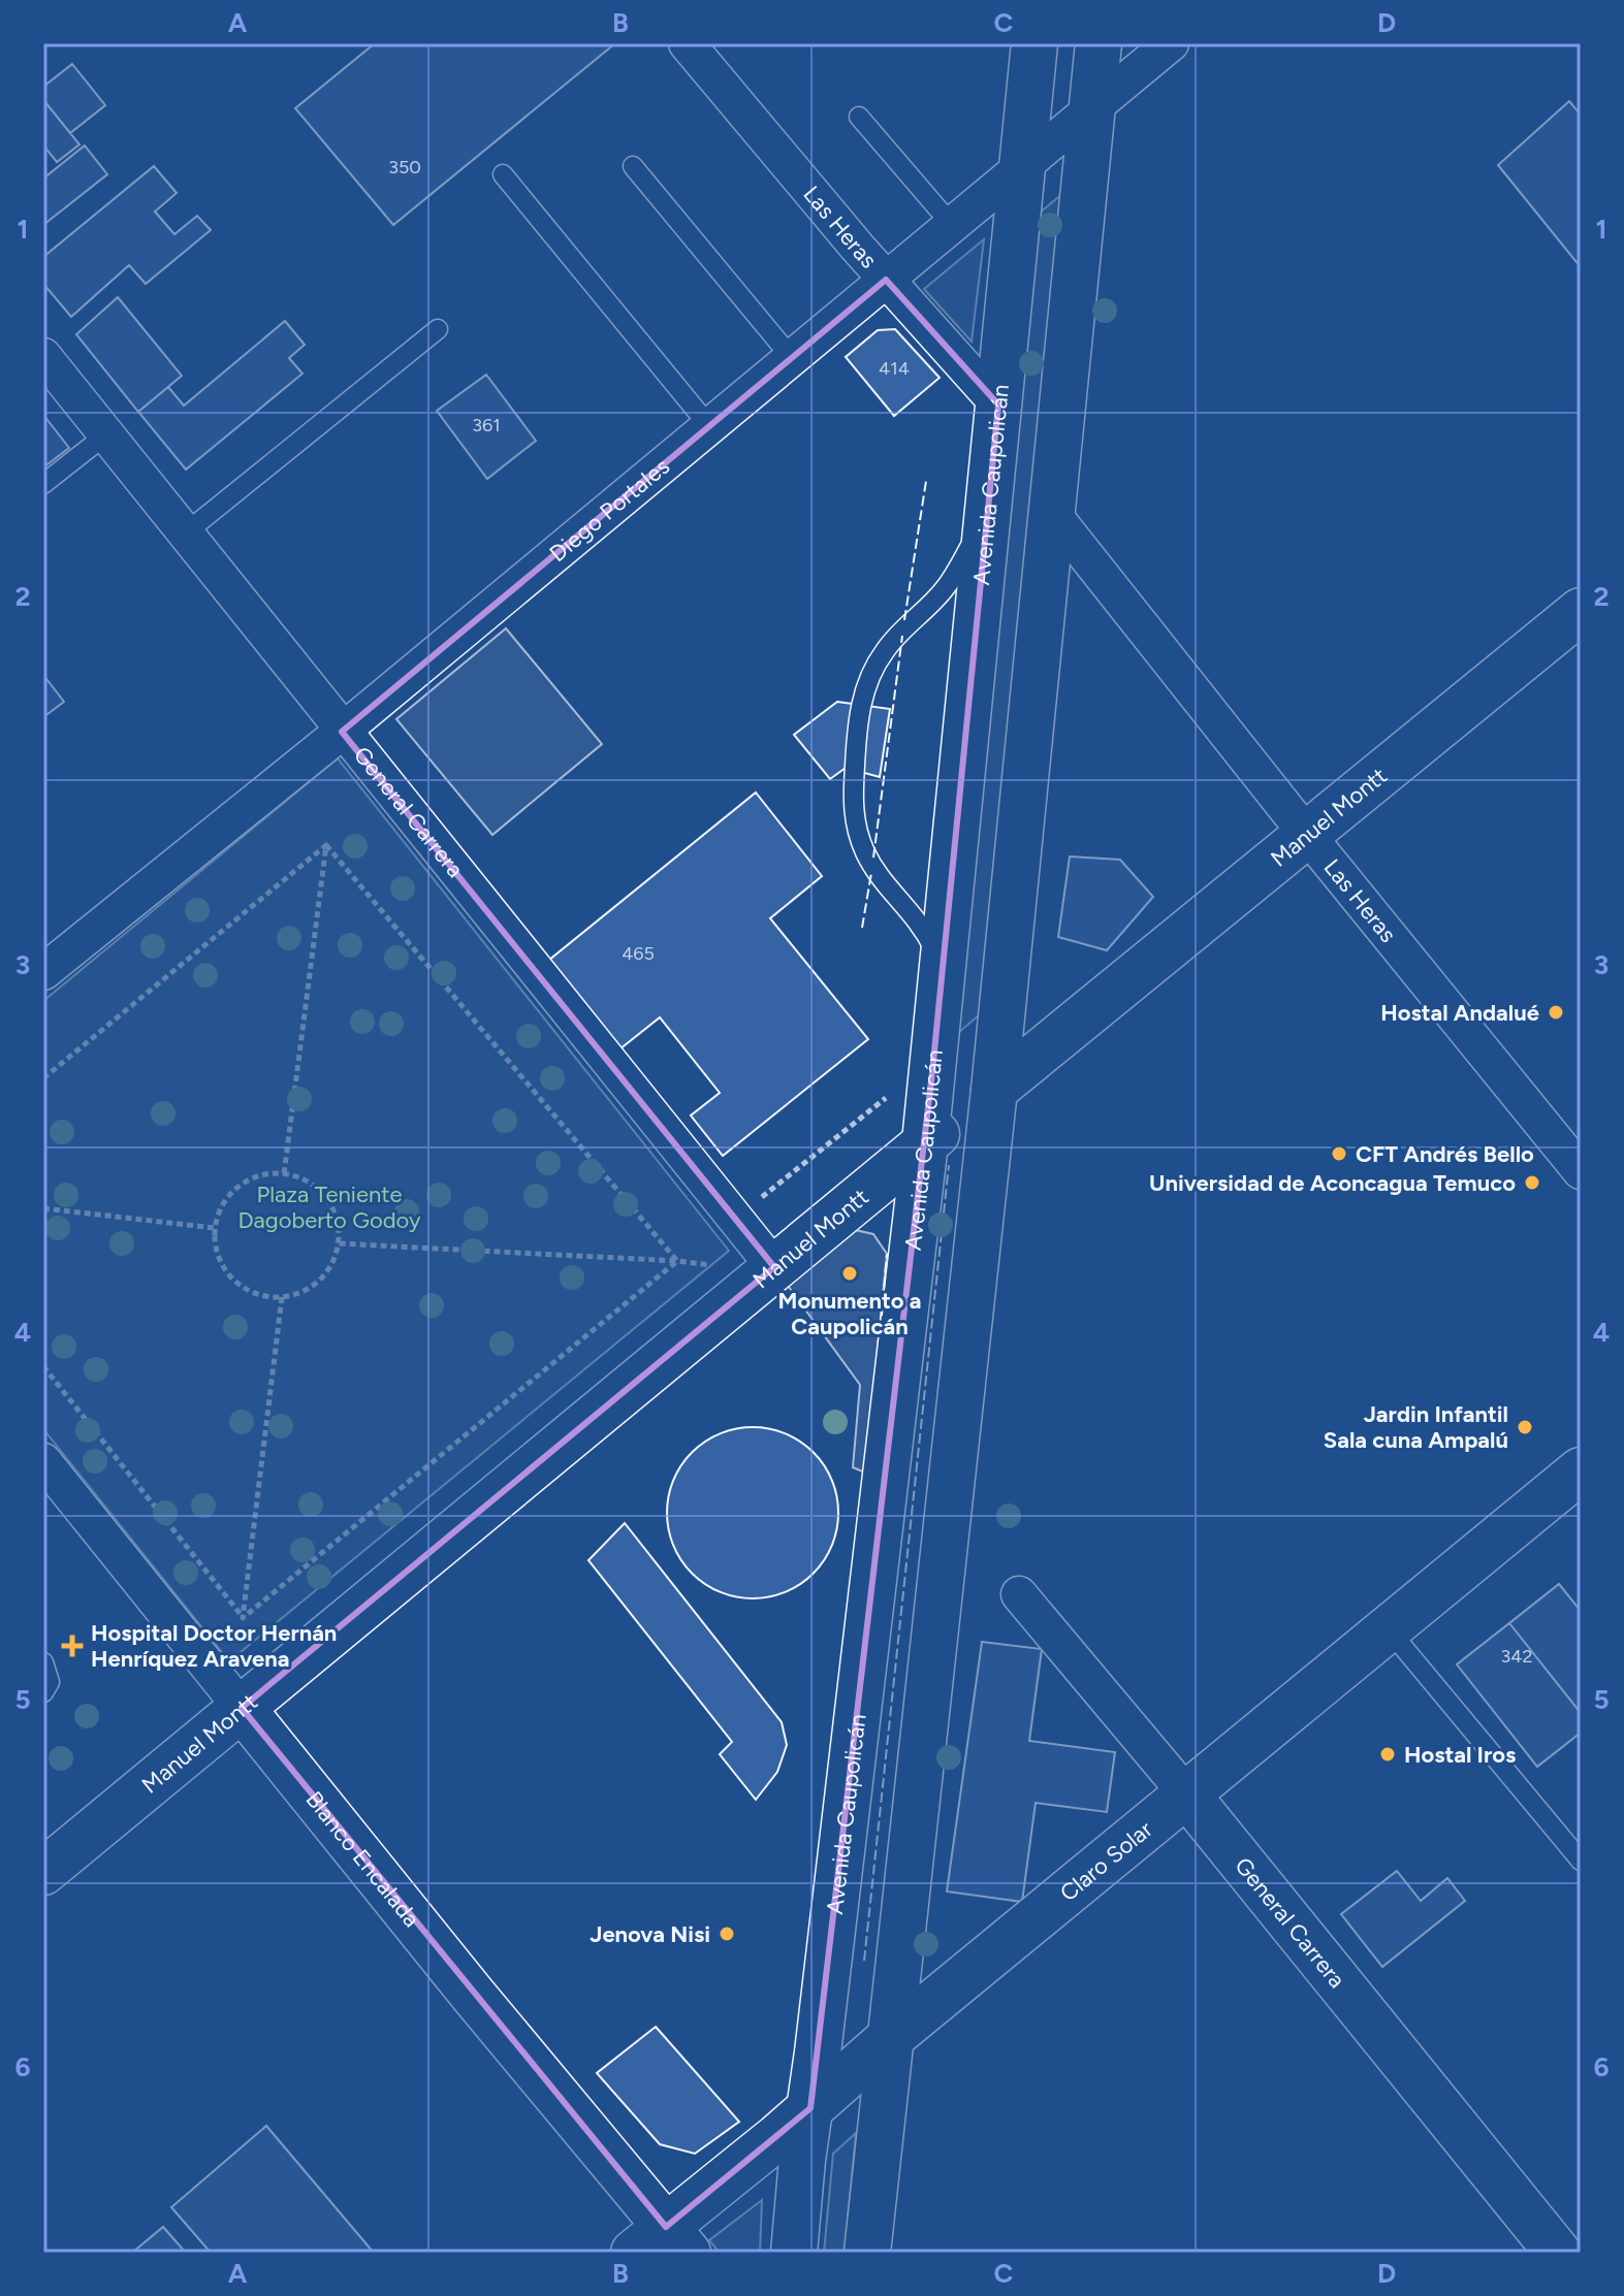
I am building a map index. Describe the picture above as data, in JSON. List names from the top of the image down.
{
  "streets": {
    "main road": [
      "Avenida Caupolicán",
      "General Carrera",
      "Manuel Montt",
      "Blanco Encalada",
      "Claro Solar"
    ],
    "street": ["Las Heras", "Diego Portales"]
  },
  "crossings": [
    ["Las Heras", "Avenida Caupolicán"],
    ["Las Heras", "Diego Portales"],
    ["Las Heras", "Manuel Montt"],
    ["Avenida Caupolicán", "Diego Portales"],
    ["Avenida Caupolicán", "Manuel Montt"],
    ["Avenida Caupolicán", "Claro Solar"],
    ["Diego Portales", "General Carrera"],
    ["General Carrera", "Manuel Montt"],
    ["General Carrera", "Claro Solar"],
    ["Manuel Montt", "Blanco Encalada"],
    ["Blanco Encalada", "Claro Solar"]
  ],
  "parks": ["Plaza Teniente Dagoberto Godoy"],
  "places": {
    "other": [
      "Hostal Andalué",
      "CFT Andrés Bello",
      "Universidad de Aconcagua Temuco",
      "Monumento a Caupolicán",
      "Jardin Infantil Sala cuna Ampalú",
      "Hostal Iros",
      "Jenova Nisi"
    ],
    "health": ["Hospital Doctor Hernán Henríquez Aravena"]
  },
  "house_numbers": [
    "350",
    "414",
    "361",
    "465",
    "342"
  ],
  "grid": {
    "columns": [
      "A",
      "B",
      "C",
      "D"
    ],
    "rows": [
      "1",
      "2",
      "3",
      "4",
      "5",
      "6"
    ]
  }
}
